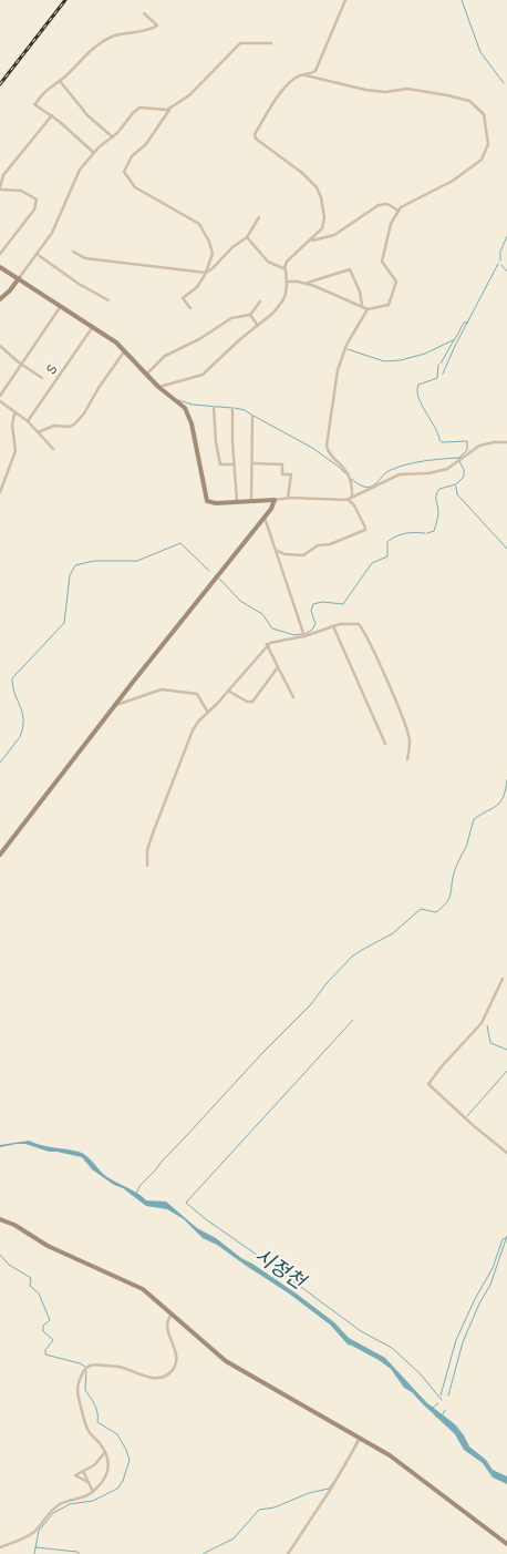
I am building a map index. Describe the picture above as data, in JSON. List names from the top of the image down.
{
  "streets": {
    "street": ["s"]
  },
  "water": ["시정천"]
}
